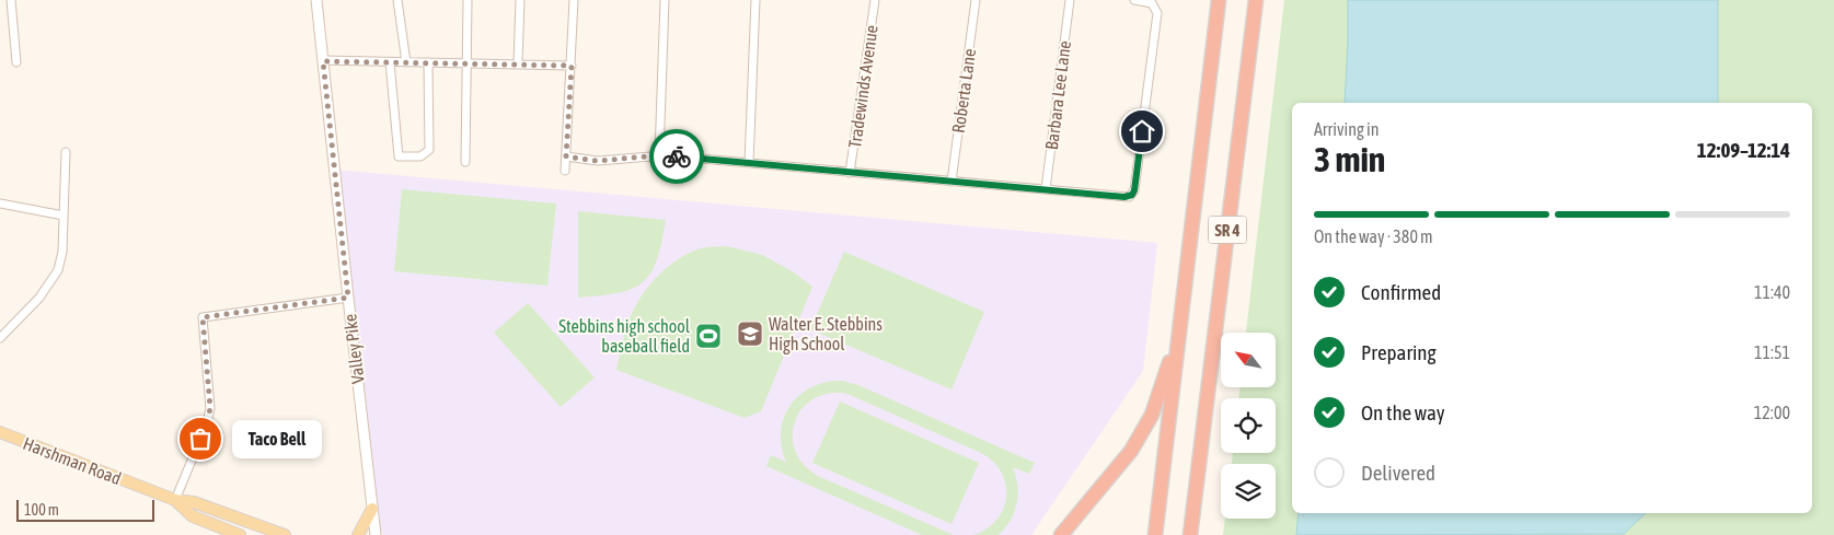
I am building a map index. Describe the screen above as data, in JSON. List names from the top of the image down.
{
  "streets": {
    "highway": ["SR 4"],
    "main road": ["Harshman Road"],
    "street": [
      "Tradewinds Avenue",
      "Roberta Lane",
      "Barbara Lee Lane",
      "Valley Pike"
    ]
  },
  "places": {
    "school or university": ["Walter E. Stebbins High School"],
    "sports": ["Stebbins high school baseball field"],
    "other": ["Taco Bell"]
  },
  "scale_bar": "100 m",
  "north": "top left",
  "page": {
    "heading": ["3 min", "Arriving in", "12:09–12:14"],
    "bar": "On the way · 380 m",
    "list": [
      ["Confirmed", "11:40"],
      ["Preparing", "11:51"],
      ["On the way", "12:00"],
      "Delivered"
    ],
    "bubble": "Taco Bell",
    "scale": "100 m"
  }
}
